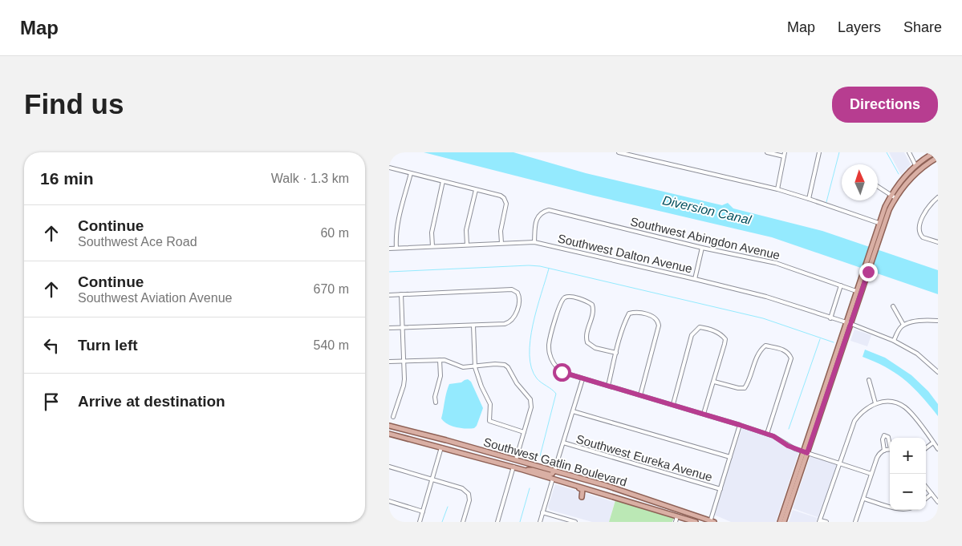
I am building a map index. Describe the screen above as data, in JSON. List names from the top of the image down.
{
  "streets": {
    "main road": ["Southwest Gatlin Boulevard"],
    "street": ["Southwest Abingdon Avenue", "Southwest Dalton Avenue", "Southwest Eureka Avenue"]
  },
  "crossings": [
    ["Southwest Abingdon Avenue", "Southwest Dalton Avenue"]
  ],
  "water": ["Diversion Canal"],
  "north": "top",
  "page": {
    "header": "Map",
    "nav": ["Map", "Layers", "Share"],
    "buttons": "Directions",
    "title": "Find us",
    "heading": ["16 min", "Walk · 1.3 km"],
    "list": [
      ["Continue", "Southwest Ace Road", "60 m"],
      ["Continue", "Southwest Aviation Avenue", "670 m"],
      ["Turn left", "540 m"],
      "Arrive at destination"
    ],
    "map_buttons": ["+", "−"]
  }
}
